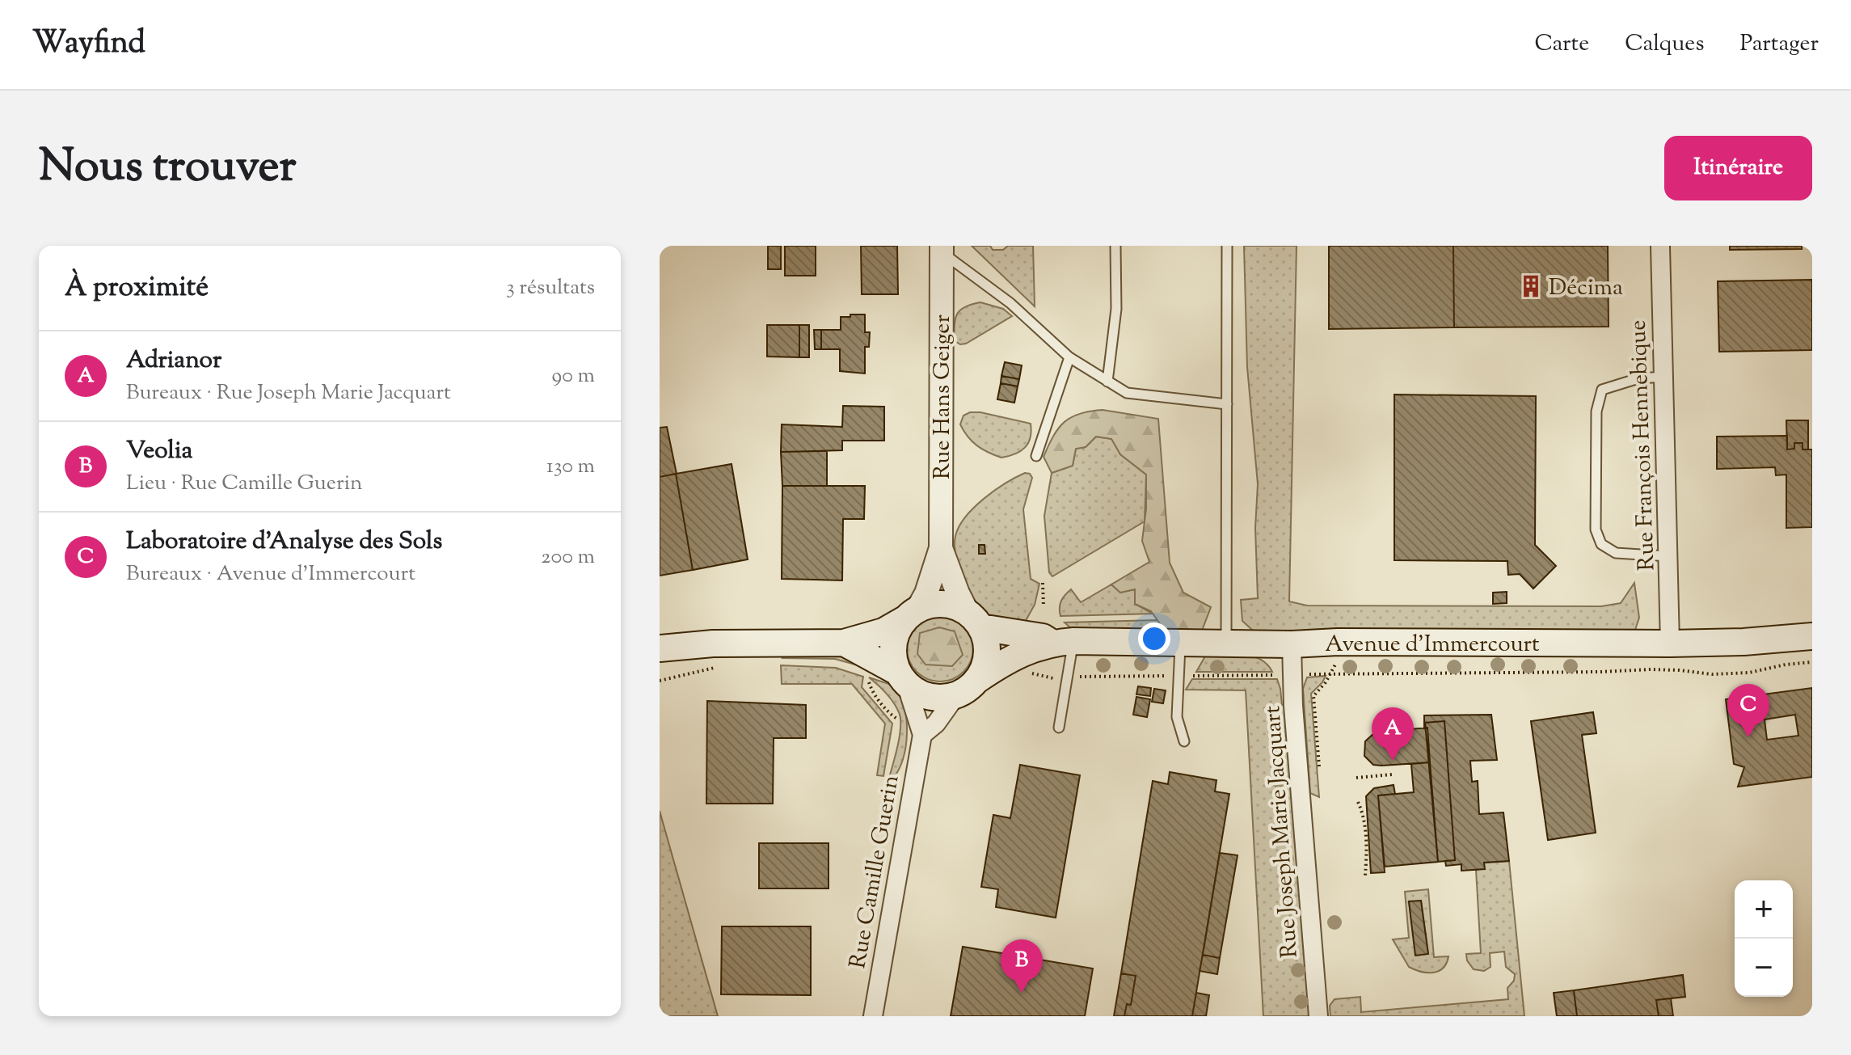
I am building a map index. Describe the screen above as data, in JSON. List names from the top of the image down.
{
  "streets": {
    "main road": ["Avenue d'Immercourt"],
    "street": [
      "Rue Hans Geiger",
      "Rue François Hennebique",
      "Rue Joseph Marie Jacquart",
      "Rue Camille Guerin"
    ]
  },
  "crossings": [
    ["Rue Hans Geiger", "Avenue d'Immercourt"],
    ["Rue Hans Geiger", "Rue Camille Guerin"],
    ["Rue François Hennebique", "Avenue d'Immercourt"],
    ["Avenue d'Immercourt", "Rue Joseph Marie Jacquart"],
    ["Avenue d'Immercourt", "Rue Camille Guerin"]
  ],
  "places": {
    "building": ["Décima"]
  },
  "page": {
    "header": "Wayfind",
    "nav": ["Carte", "Calques", "Partager"],
    "title": "Nous trouver",
    "buttons": "Itinéraire",
    "heading": ["À proximité", "3 résultats"],
    "list": [
      {
        "mark": "A",
        "name": "Adrianor",
        "note": "Bureaux · Rue Joseph Marie Jacquart",
        "value": "90 m"
      },
      {
        "mark": "B",
        "name": "Veolia",
        "note": "Lieu · Rue Camille Guerin",
        "value": "130 m"
      },
      {
        "mark": "C",
        "name": "Laboratoire d'Analyse des Sols",
        "note": "Bureaux · Avenue d'Immercourt",
        "value": "200 m"
      }
    ],
    "pins": ["C", "A", "B"],
    "map_buttons": ["+", "−"]
  }
}
